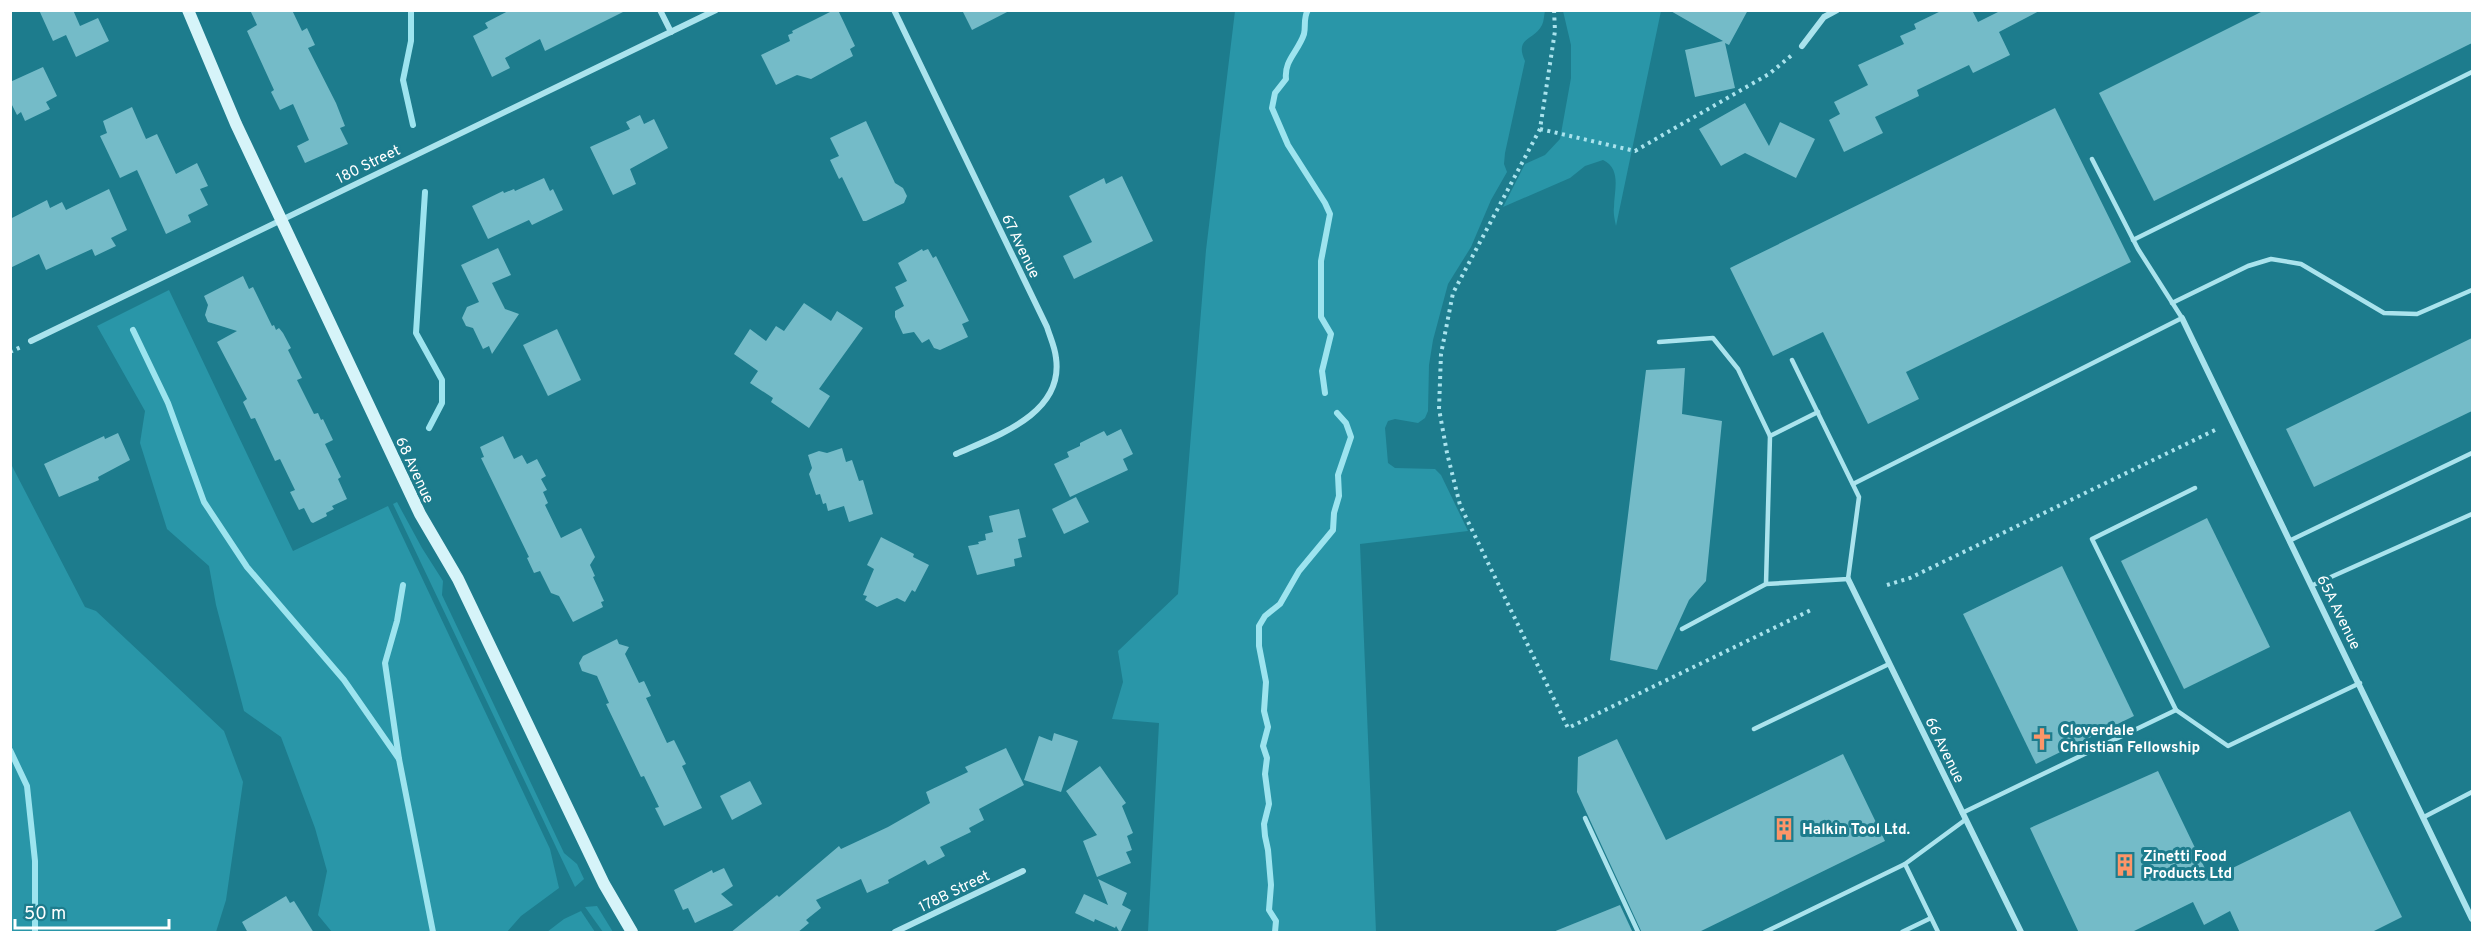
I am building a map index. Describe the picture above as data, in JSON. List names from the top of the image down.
{
  "streets": {
    "street": [
      "180 Street",
      "67 Avenue",
      "68 Avenue",
      "65A Avenue",
      "66 Avenue",
      "178B Street"
    ]
  },
  "crossings": [
    ["180 Street", "68 Avenue"]
  ],
  "places": {
    "church": ["Cloverdale Christian Fellowship"],
    "building": ["Halkin Tool Ltd.", "Zinetti Food Products Ltd"]
  },
  "scale_bar": "50 m"
}
